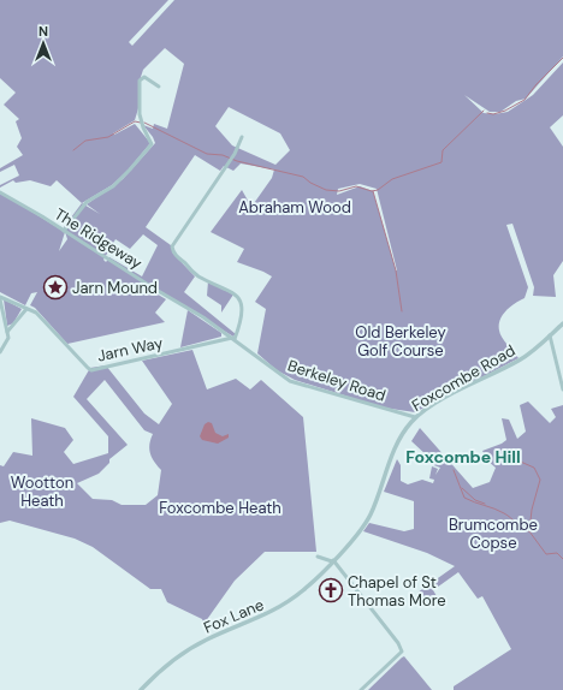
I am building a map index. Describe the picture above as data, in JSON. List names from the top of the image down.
{
  "streets": {
    "street": [
      "The Ridgeway",
      "Jarn Way",
      "Foxcombe Road",
      "Berkeley Road",
      "Fox Lane"
    ]
  },
  "crossings": [
    ["The Ridgeway", "Jarn Way"],
    ["The Ridgeway", "Berkeley Road"],
    ["Jarn Way", "Berkeley Road"],
    ["Foxcombe Road", "Berkeley Road"],
    ["Foxcombe Road", "Fox Lane"]
  ],
  "districts": ["Foxcombe Hill"],
  "parks": [
    "Abraham Wood",
    "Old Berkeley Golf Course",
    "Wootton Heath",
    "Foxcombe Heath",
    "Brumcombe Copse"
  ],
  "places": {
    "place": ["Jarn Mound"],
    "church": ["Chapel of St Thomas More"]
  },
  "north": "top"
}
